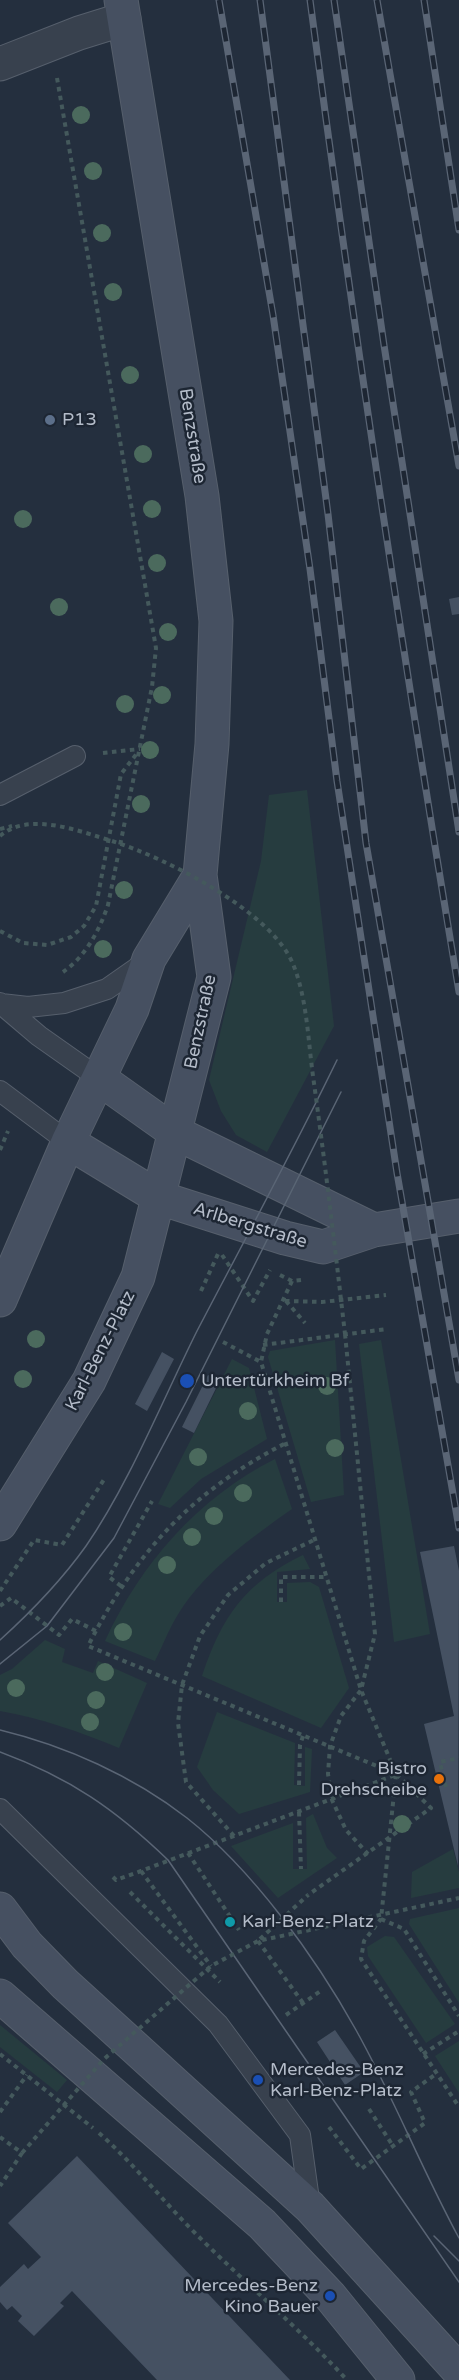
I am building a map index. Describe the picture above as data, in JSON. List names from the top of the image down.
{
  "streets": {
    "main road": ["Benzstraße", "Arlbergstraße", "Karl-Benz-Platz"]
  },
  "crossings": [
    ["Benzstraße", "Arlbergstraße"],
    ["Benzstraße", "Karl-Benz-Platz"],
    ["Arlbergstraße", "Karl-Benz-Platz"]
  ],
  "places": [
    "P13",
    "Untertürkheim Bf",
    "Bistro Drehscheibe",
    "Karl-Benz-Platz",
    "Mercedes-Benz Karl-Benz-Platz",
    "Mercedes-Benz Kino Bauer"
  ]
}
